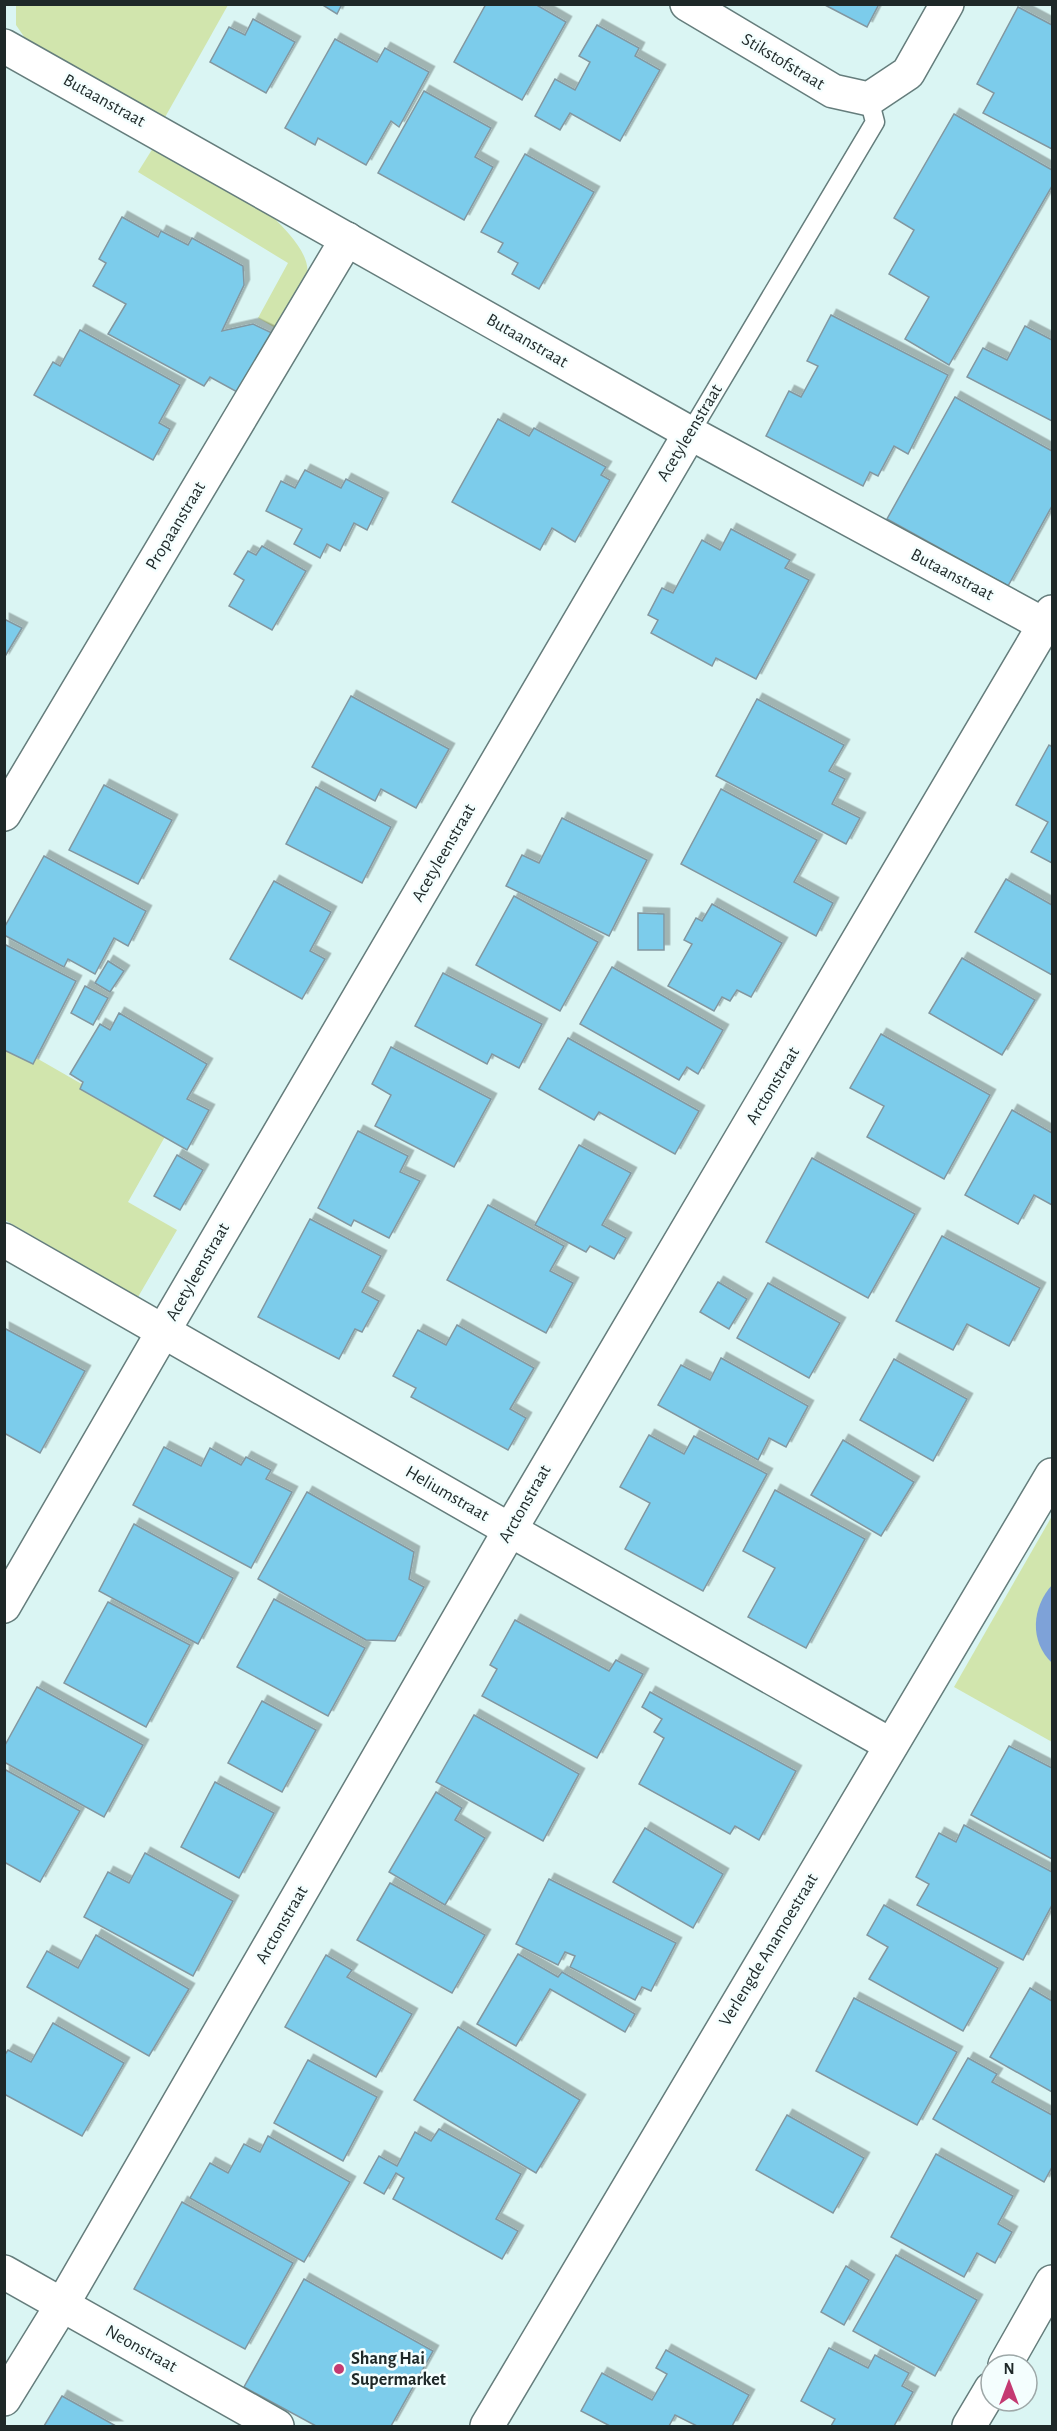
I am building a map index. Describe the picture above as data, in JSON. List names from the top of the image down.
{
  "streets": {
    "street": [
      "Stikstofstraat",
      "Butaanstraat",
      "Acetyleenstraat",
      "Propaanstraat",
      "Arctonstraat",
      "Heliumstraat",
      "Verlengde Anamoestraat",
      "Neonstraat"
    ]
  },
  "crossings": [
    ["Stikstofstraat", "Acetyleenstraat"],
    ["Butaanstraat", "Acetyleenstraat"],
    ["Butaanstraat", "Propaanstraat"],
    ["Butaanstraat", "Arctonstraat"],
    ["Acetyleenstraat", "Heliumstraat"],
    ["Arctonstraat", "Heliumstraat"],
    ["Arctonstraat", "Neonstraat"],
    ["Heliumstraat", "Verlengde Anamoestraat"]
  ],
  "places": ["Shang Hai Supermarket"],
  "north": "top"
}
